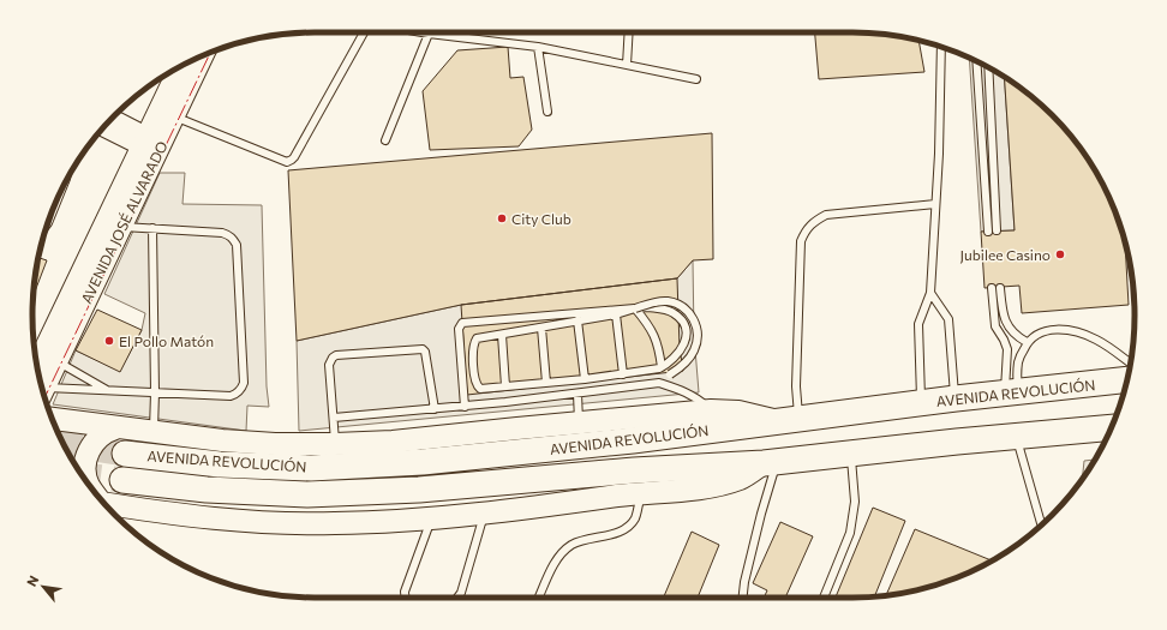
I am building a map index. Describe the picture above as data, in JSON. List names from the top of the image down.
{
  "streets": {
    "main road": ["AVENIDA REVOLUCIÓN"],
    "street": ["AVENIDA JOSÉ ALVARADO"]
  },
  "places": ["City Club", "Jubilee Casino", "El Pollo Matón"],
  "north": "top left"
}
